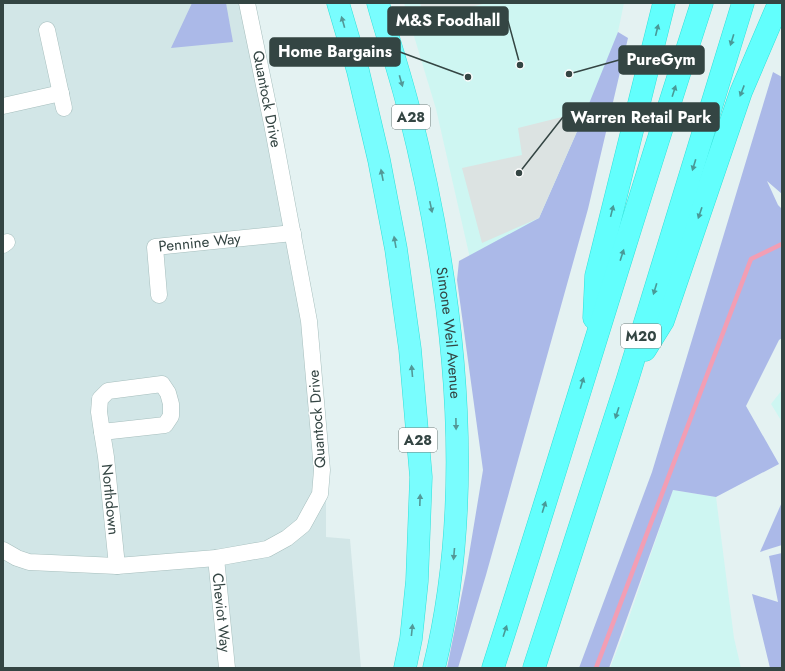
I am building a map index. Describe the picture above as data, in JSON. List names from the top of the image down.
{
  "streets": {
    "highway": ["A28", "Simone Weil Avenue", "M20"],
    "street": [
      "Quantock Drive",
      "Pennine Way",
      "Northdown",
      "Cheviot Way"
    ]
  },
  "crossings": [
    ["Quantock Drive", "Pennine Way"],
    ["Quantock Drive", "Northdown"],
    ["Quantock Drive", "Cheviot Way"]
  ],
  "places": [
    "M&S Foodhall",
    "PureGym",
    "Home Bargains",
    "Warren Retail Park"
  ]
}
